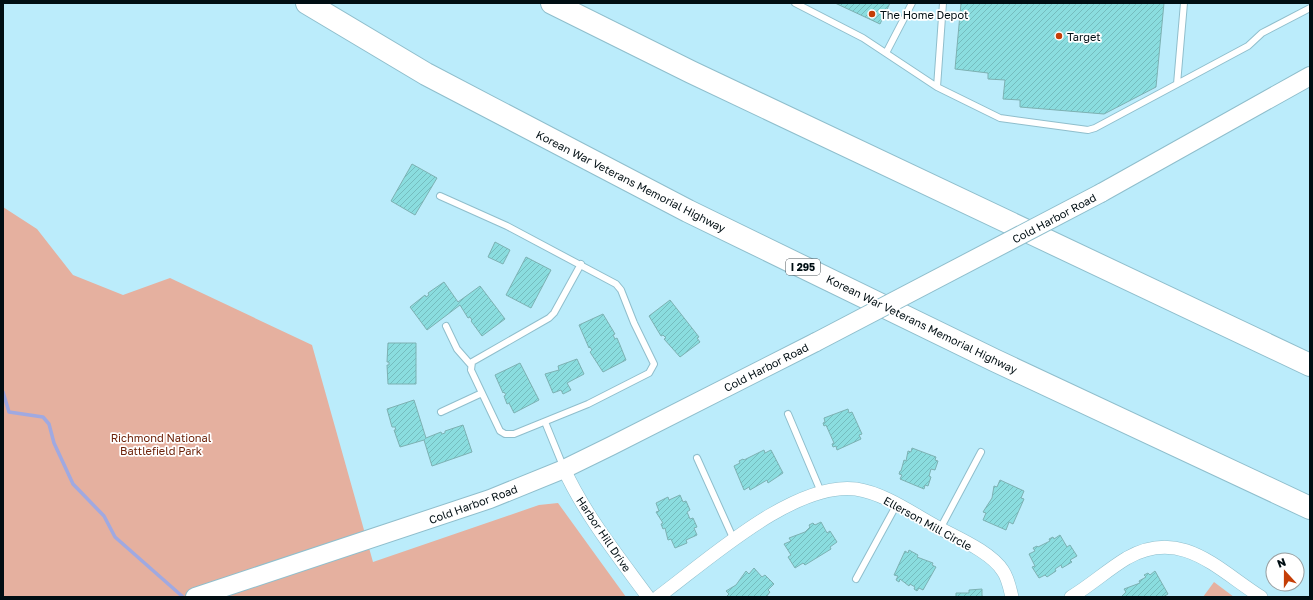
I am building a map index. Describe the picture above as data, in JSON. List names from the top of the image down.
{
  "streets": {
    "highway": ["Korean War Veterans Memorial Highway", "I 295"],
    "main road": ["Cold Harbor Road"],
    "street": ["Ellerson Mill Circle", "Harbor Hill Drive"]
  },
  "crossings": [
    ["Cold Harbor Road", "Harbor Hill Drive"]
  ],
  "parks": ["Richmond National Battlefield Park"],
  "places": ["The Home Depot", "Target"],
  "north": "top"
}
